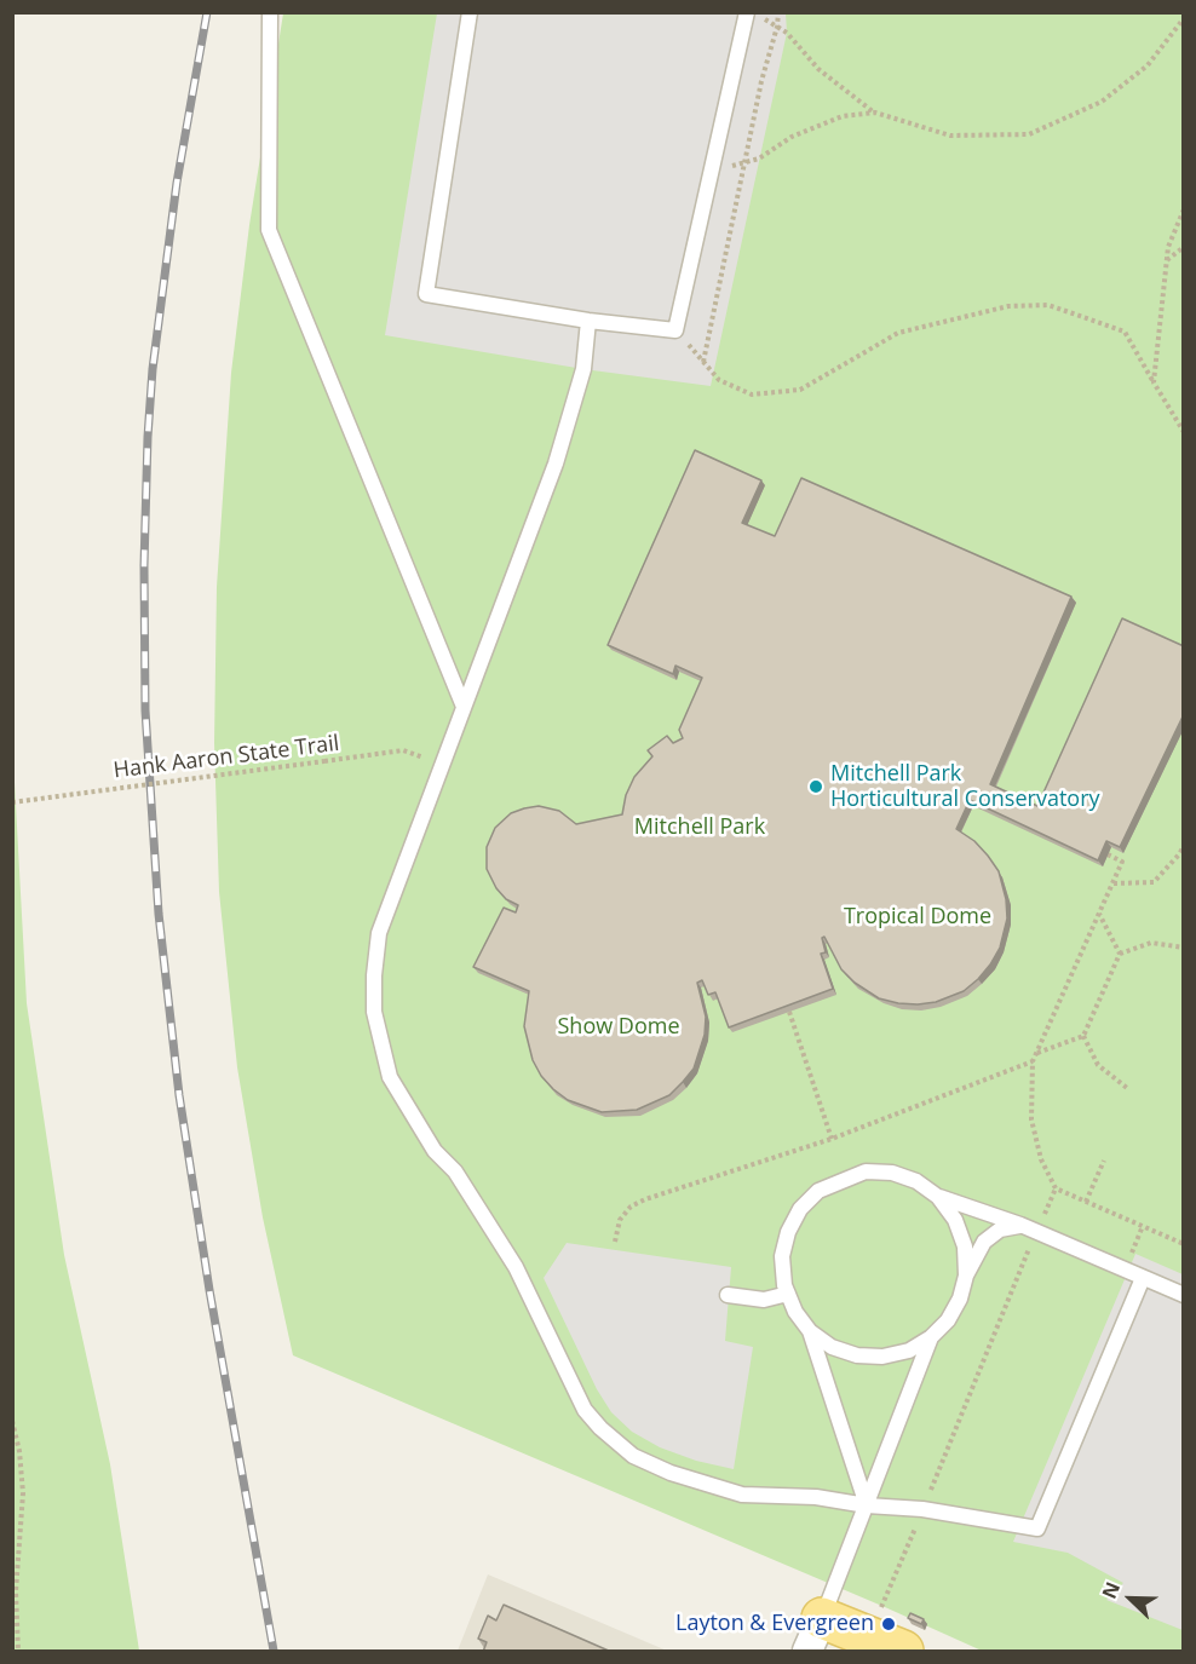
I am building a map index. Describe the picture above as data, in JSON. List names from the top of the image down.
{
  "streets": {
    "path": ["Hank Aaron State Trail"]
  },
  "parks": ["Mitchell Park", "Tropical Dome", "Show Dome"],
  "places": ["Mitchell Park Horticultural Conservatory", "Layton & Evergreen"],
  "north": "top left"
}
